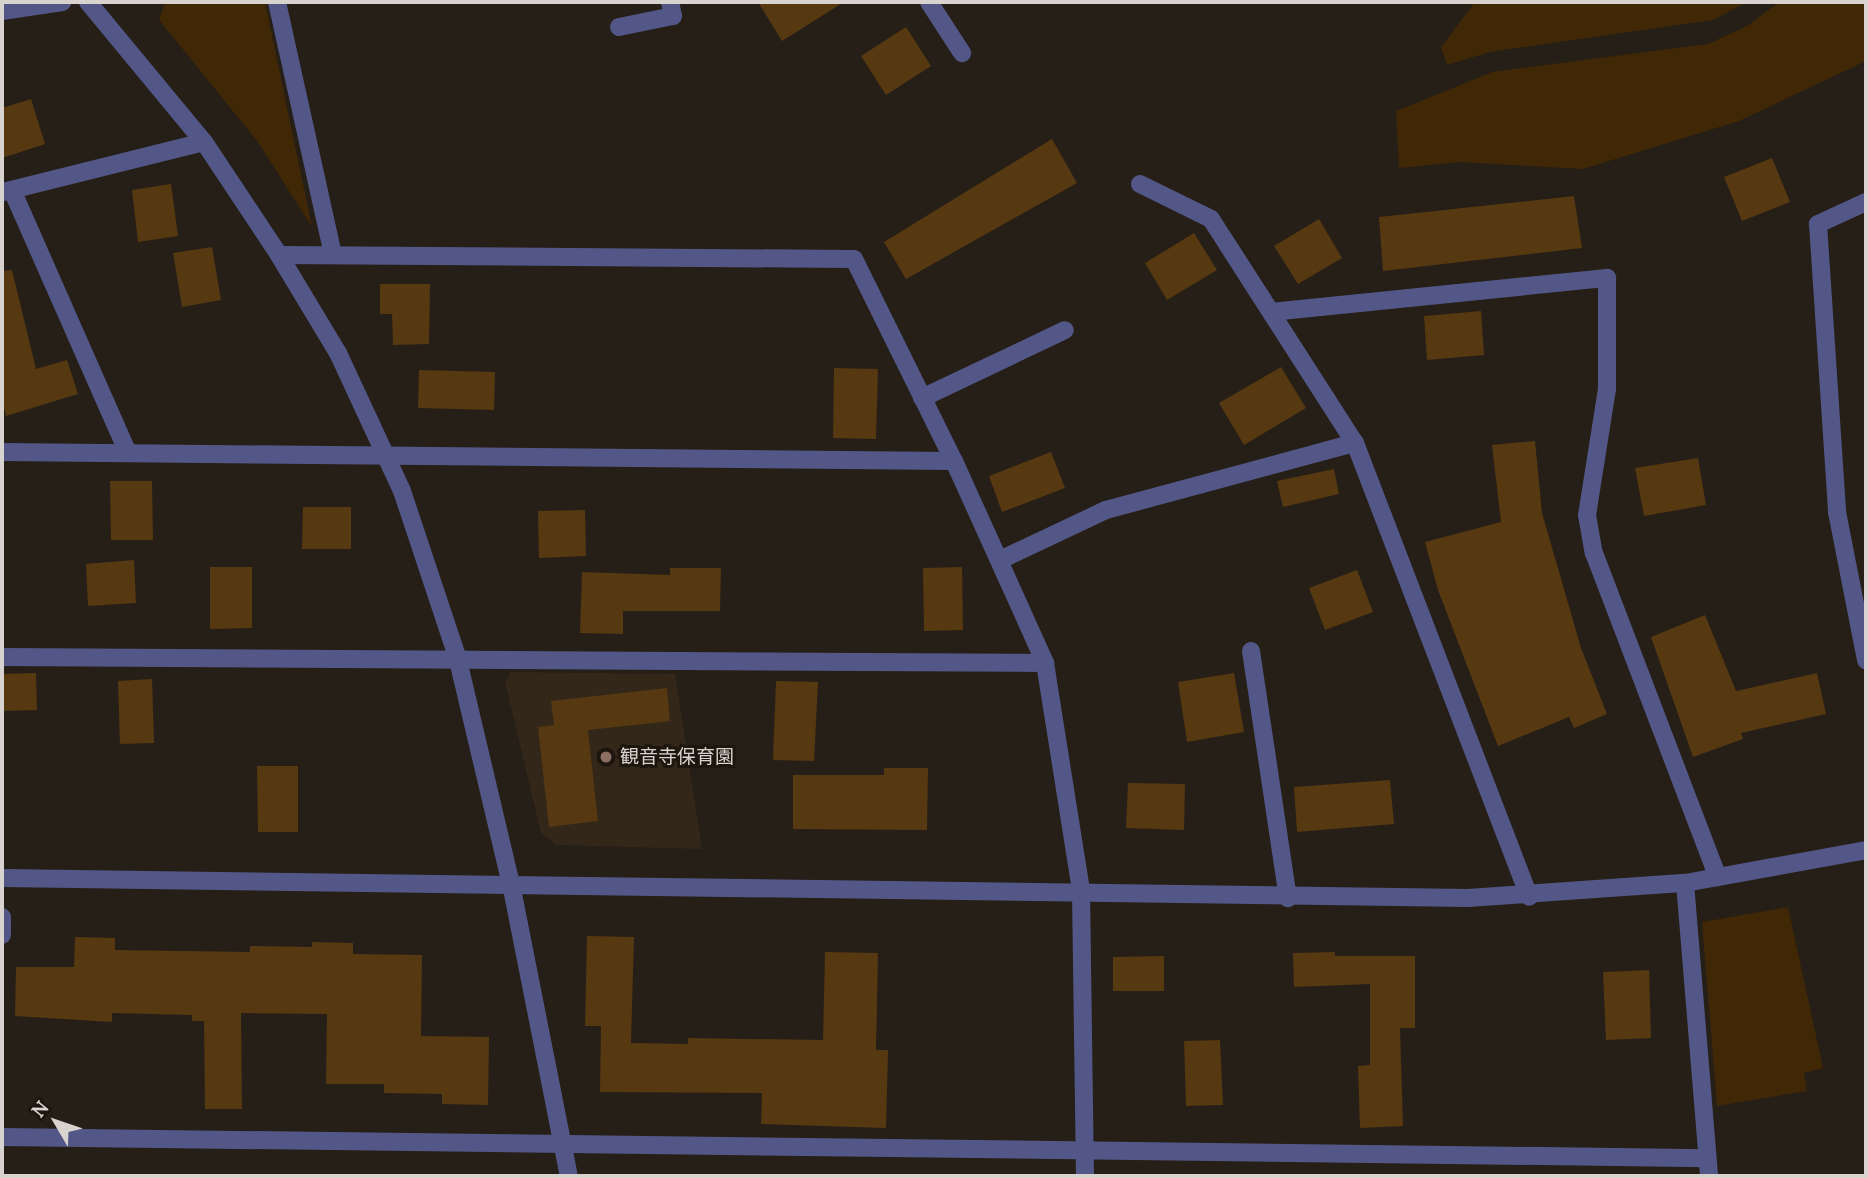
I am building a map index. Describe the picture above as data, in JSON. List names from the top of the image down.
{
  "places": ["観音寺保育園"],
  "north": "top left"
}
